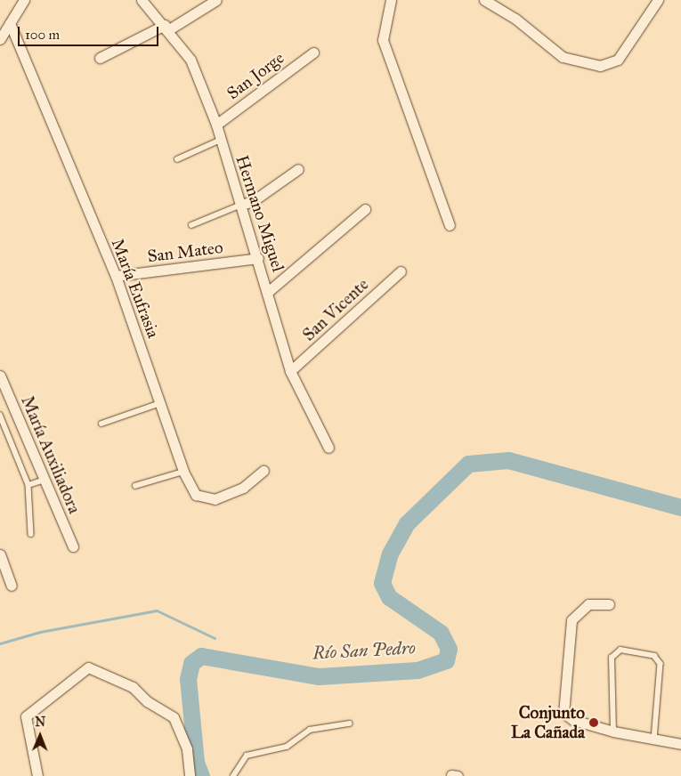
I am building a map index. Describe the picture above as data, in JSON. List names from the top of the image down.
{
  "streets": {
    "street": [
      "San Jorge",
      "Hermano Miguel",
      "San Mateo",
      "María Eufrasia",
      "San Vicente",
      "María Auxiliadora"
    ]
  },
  "crossings": [
    ["San Jorge", "Hermano Miguel"],
    ["Hermano Miguel", "San Mateo"],
    ["Hermano Miguel", "San Vicente"],
    ["San Mateo", "María Eufrasia"]
  ],
  "water": ["Río San Pedro"],
  "places": ["Conjunto La Cañada"],
  "scale_bar": "100 m",
  "north": "top"
}
